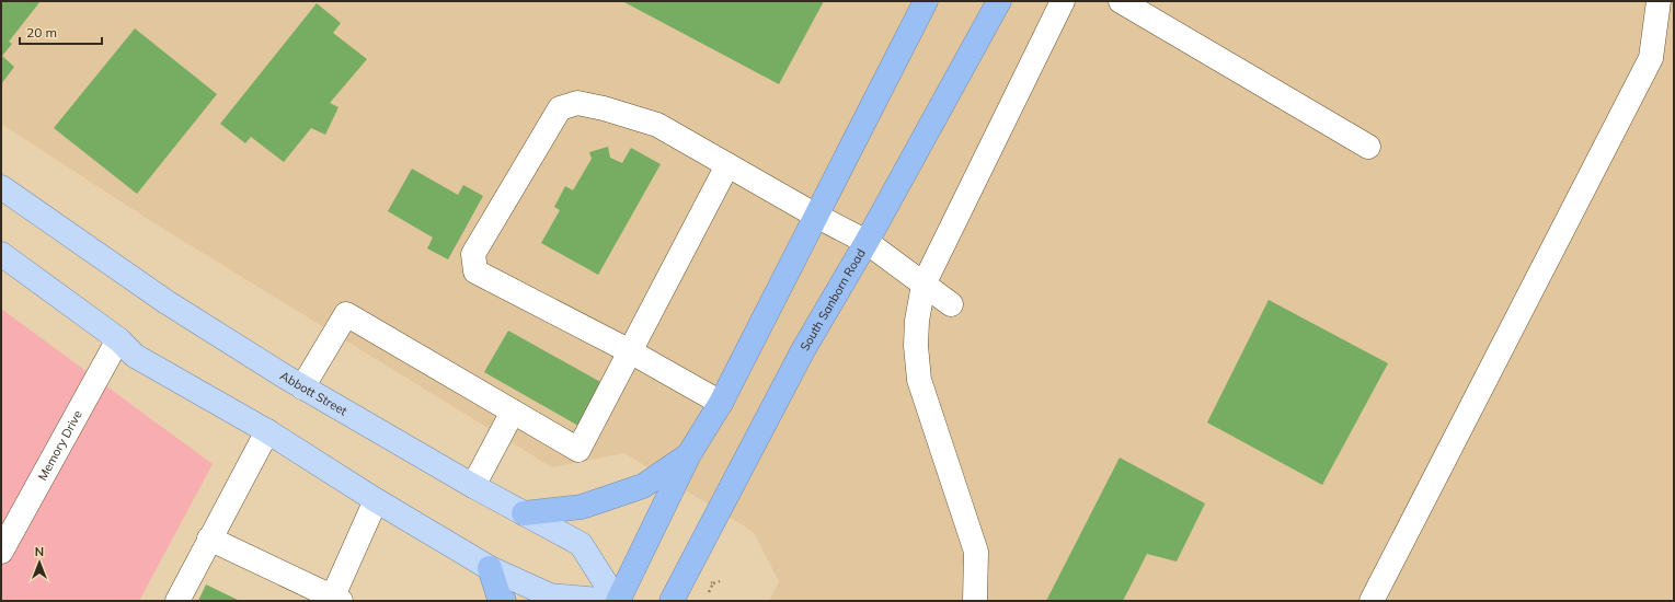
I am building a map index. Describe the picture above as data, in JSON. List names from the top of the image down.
{
  "streets": {
    "highway": ["South Sanborn Road"],
    "main road": ["Abbott Street"],
    "street": ["Memory Drive"]
  },
  "scale_bar": "20 m",
  "north": "top"
}
